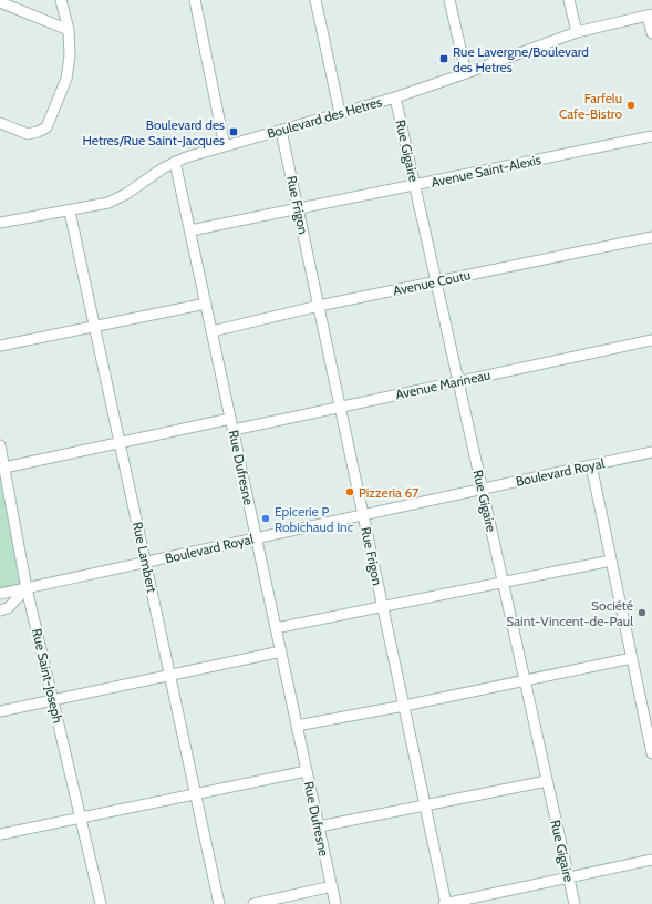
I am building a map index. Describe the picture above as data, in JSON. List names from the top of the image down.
{
  "streets": {
    "street": [
      "Boulevard des Hetres",
      "Rue Gigaire",
      "Avenue Saint-Alexis",
      "Rue Frigon",
      "Avenue Coutu",
      "Avenue Marineau",
      "Rue Dufresne",
      "Boulevard Royal",
      "Rue Lambert",
      "Rue Saint-Joseph"
    ]
  },
  "crossings": [
    ["Boulevard des Hetres", "Rue Gigaire"],
    ["Boulevard des Hetres", "Rue Frigon"],
    ["Boulevard des Hetres", "Rue Dufresne"],
    ["Boulevard des Hetres", "Rue Lambert"],
    ["Rue Gigaire", "Avenue Saint-Alexis"],
    ["Rue Gigaire", "Avenue Coutu"],
    ["Rue Gigaire", "Avenue Marineau"],
    ["Rue Gigaire", "Boulevard Royal"],
    ["Avenue Saint-Alexis", "Rue Frigon"],
    ["Avenue Saint-Alexis", "Rue Dufresne"],
    ["Rue Frigon", "Avenue Coutu"],
    ["Rue Frigon", "Avenue Marineau"],
    ["Rue Frigon", "Boulevard Royal"],
    ["Avenue Coutu", "Rue Dufresne"],
    ["Avenue Marineau", "Rue Dufresne"],
    ["Rue Dufresne", "Boulevard Royal"],
    ["Boulevard Royal", "Rue Lambert"],
    ["Boulevard Royal", "Rue Saint-Joseph"]
  ],
  "places": {
    "transit": ["Rue Lavergne/Boulevard des Hetres", "Boulevard des Hetres/Rue Saint-Jacques"],
    "other": [
      "Farfelu Cafe-Bistro",
      "Pizzeria 67",
      "Epicerie P Robichaud Inc",
      "Société Saint-Vincent-de-Paul"
    ]
  }
}
